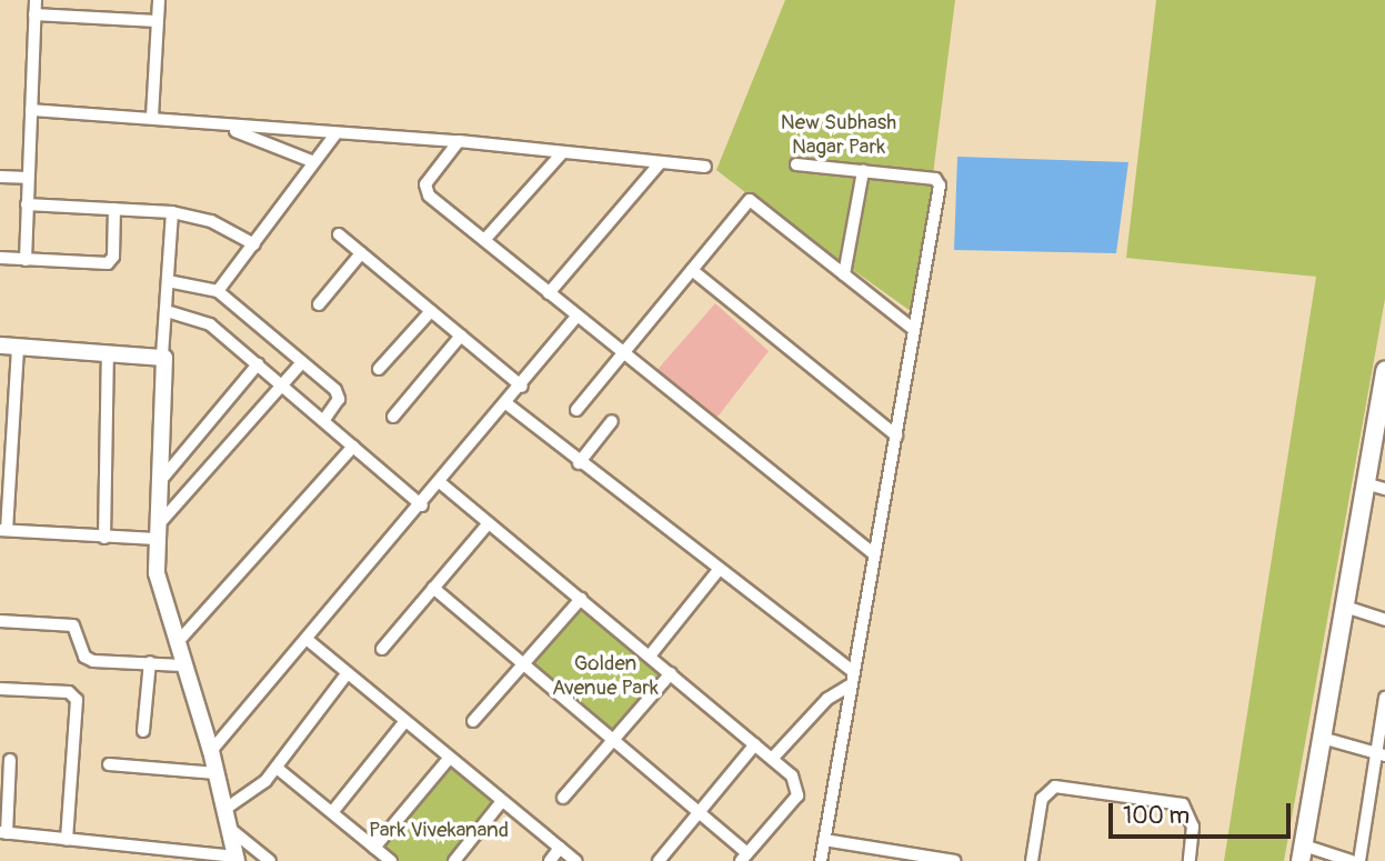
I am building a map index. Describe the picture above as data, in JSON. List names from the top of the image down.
{
  "parks": ["New Subhash Nagar Park", "Golden Avenue Park", "Park Vivekanand"],
  "scale_bar": "100 m"
}
